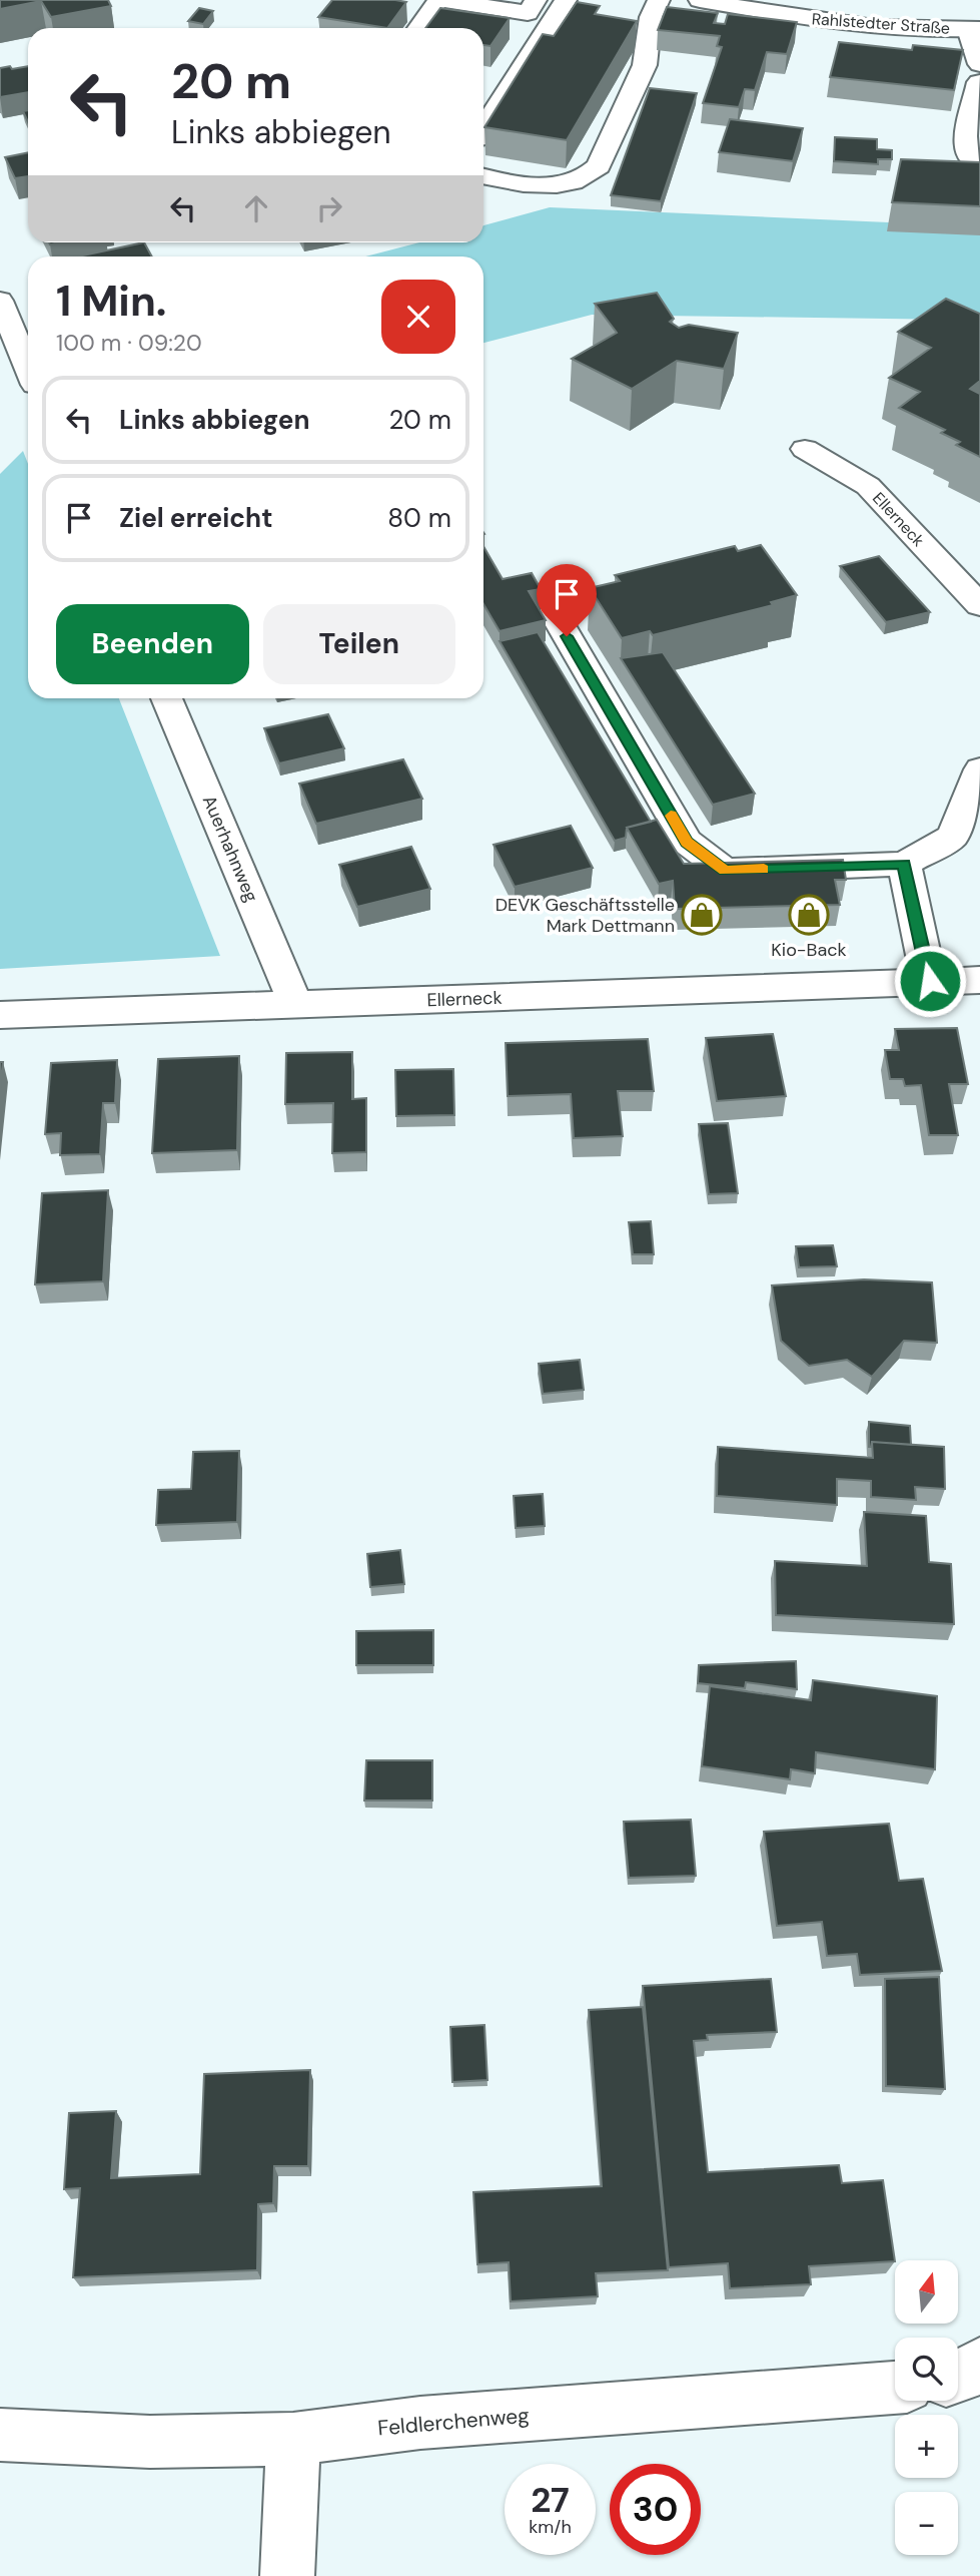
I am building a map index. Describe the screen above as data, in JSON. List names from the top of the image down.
{
  "streets": {
    "street": [
      "Rahlstedter Straße",
      "Ellerneck",
      "Auerhahnweg",
      "Feldlerchenweg"
    ]
  },
  "crossings": [
    ["Ellerneck", "Auerhahnweg"]
  ],
  "places": {
    "shop": ["DEVK Geschäftsstelle Mark Dettmann", "Kio-Back"]
  },
  "north": "top",
  "page": {
    "turn": ["20 m", "Links abbiegen"],
    "heading": ["1 Min.", "100 m · 09:20"],
    "list": [
      {
        "name": "Links abbiegen",
        "value": "20 m"
      },
      {
        "name": "Ziel erreicht",
        "value": "80 m"
      }
    ],
    "buttons": ["Beenden", "Teilen"],
    "map_buttons": ["+", "−"],
    "speed": "27 km/h",
    "limit": "30"
  }
}
